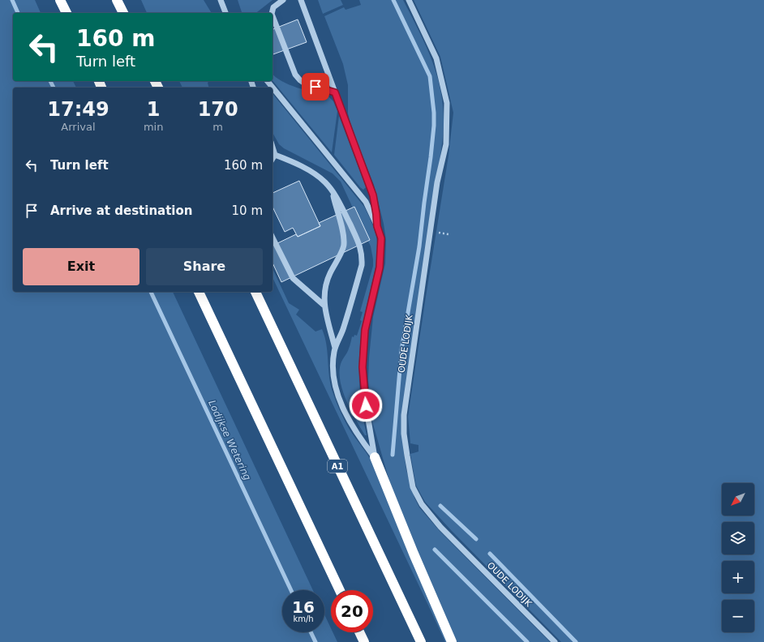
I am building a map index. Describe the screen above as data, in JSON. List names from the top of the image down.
{
  "streets": {
    "highway": ["A1"],
    "street": ["OUDE LODIJK"]
  },
  "water": ["Lodijkse Wetering"],
  "north": "bottom left",
  "page": {
    "turn": ["160 m", "Turn left"],
    "eta": [
      "17:49",
      "Arrival",
      "1",
      "min",
      "170",
      "m"
    ],
    "list": [
      {
        "name": "Turn left",
        "value": "160 m"
      },
      {
        "name": "Arrive at destination",
        "value": "10 m"
      }
    ],
    "buttons": ["Exit", "Share"],
    "map_buttons": ["+", "−"],
    "speed": "16 km/h",
    "limit": "20"
  }
}
